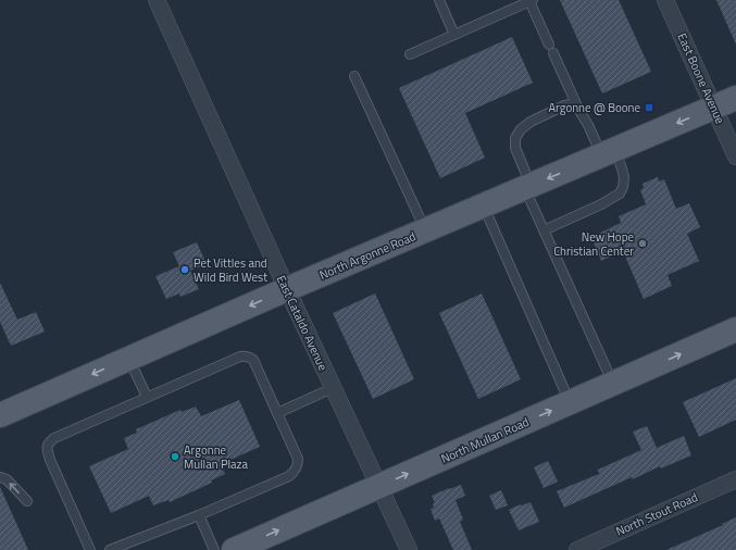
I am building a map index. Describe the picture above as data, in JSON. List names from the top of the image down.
{
  "streets": {
    "main road": ["North Argonne Road", "North Mullan Road"],
    "street": ["East Boone Avenue", "East Cataldo Avenue", "North Stout Road"]
  },
  "crossings": [
    ["East Boone Avenue", "North Argonne Road"],
    ["North Argonne Road", "East Cataldo Avenue"],
    ["East Cataldo Avenue", "North Mullan Road"]
  ],
  "one_way": ["North Argonne Road", "North Mullan Road"],
  "places": {
    "transit": ["Argonne @ Boone"],
    "other": ["New Hope Christian Center", "Pet Vittles and Wild Bird West", "Argonne Mullan Plaza"]
  }
}
